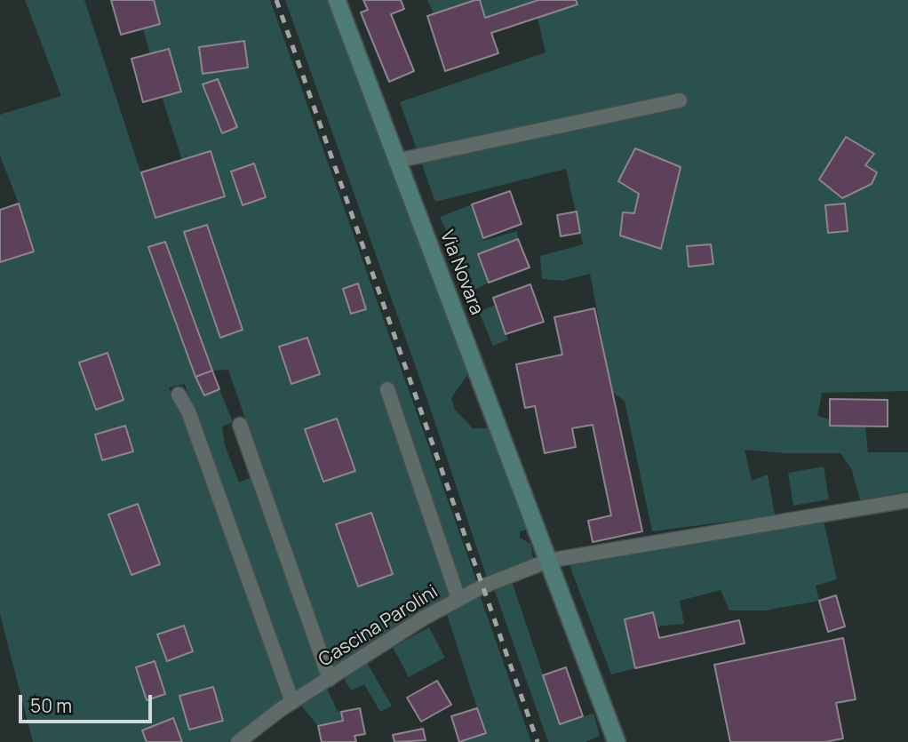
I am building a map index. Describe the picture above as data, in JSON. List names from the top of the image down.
{
  "streets": {
    "main road": ["Via Novara"],
    "street": ["Cascina Parolini"]
  },
  "crossings": [
    ["Via Novara", "Cascina Parolini"]
  ],
  "scale_bar": "50 m"
}
